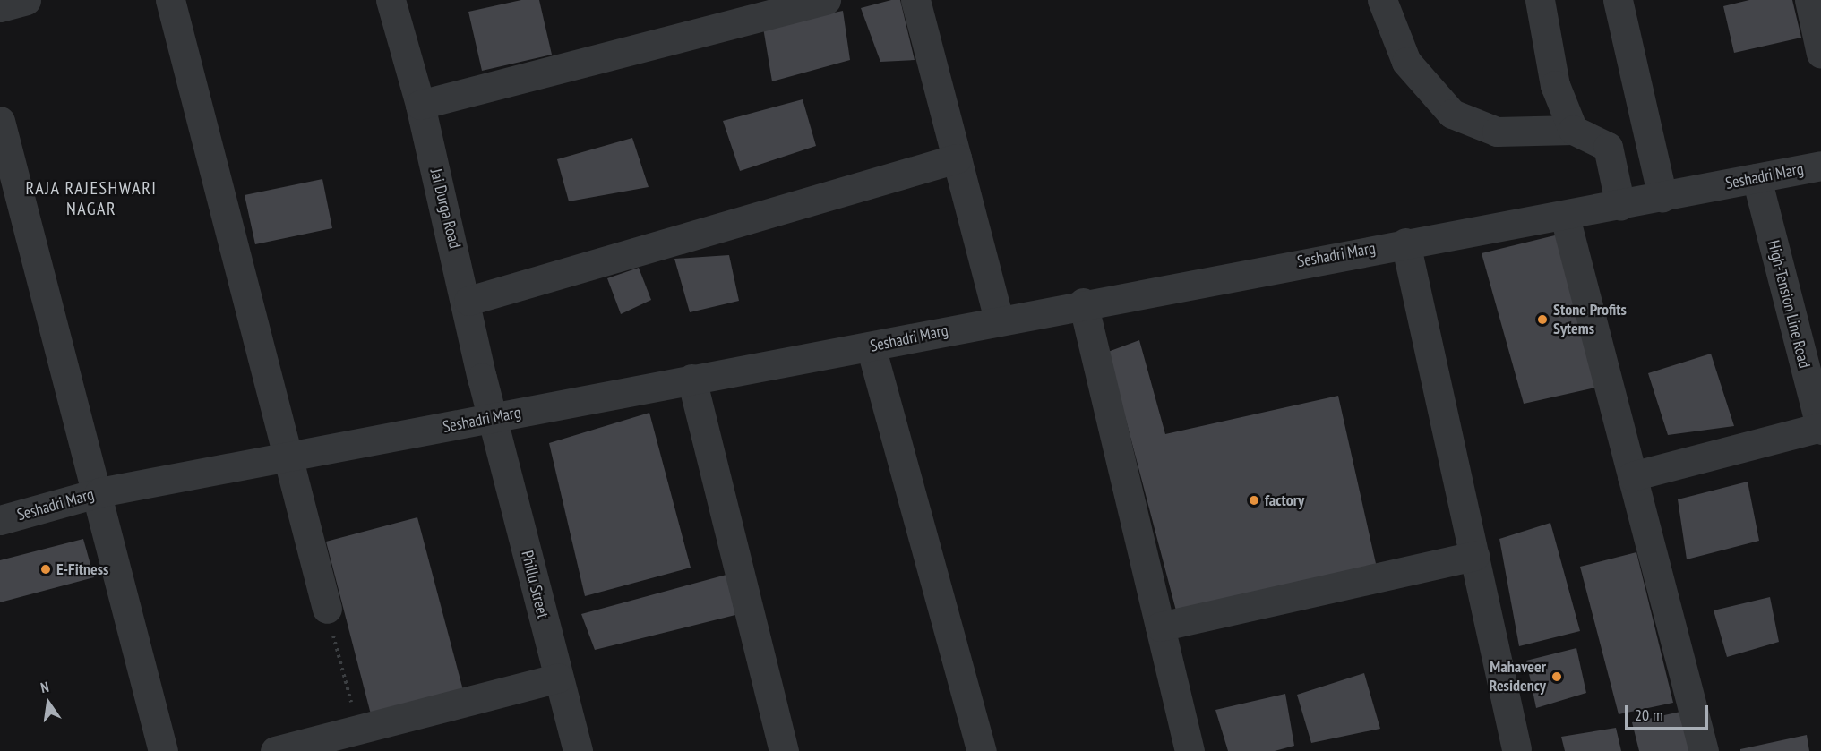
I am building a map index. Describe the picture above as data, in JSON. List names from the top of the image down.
{
  "streets": {
    "street": [
      "Seshadri Marg",
      "Jai Durga Road",
      "High-Tension Line Road",
      "Phillu Street"
    ]
  },
  "crossings": [
    ["Seshadri Marg", "Jai Durga Road"],
    ["Seshadri Marg", "High-Tension Line Road"],
    ["Seshadri Marg", "Phillu Street"],
    ["Jai Durga Road", "Phillu Street"]
  ],
  "districts": ["RAJA RAJESHWARI NAGAR"],
  "places": [
    "Stone Profits Sytems",
    "factory",
    "E-Fitness",
    "Mahaveer Residency"
  ],
  "scale_bar": "20 m",
  "north": "top"
}
